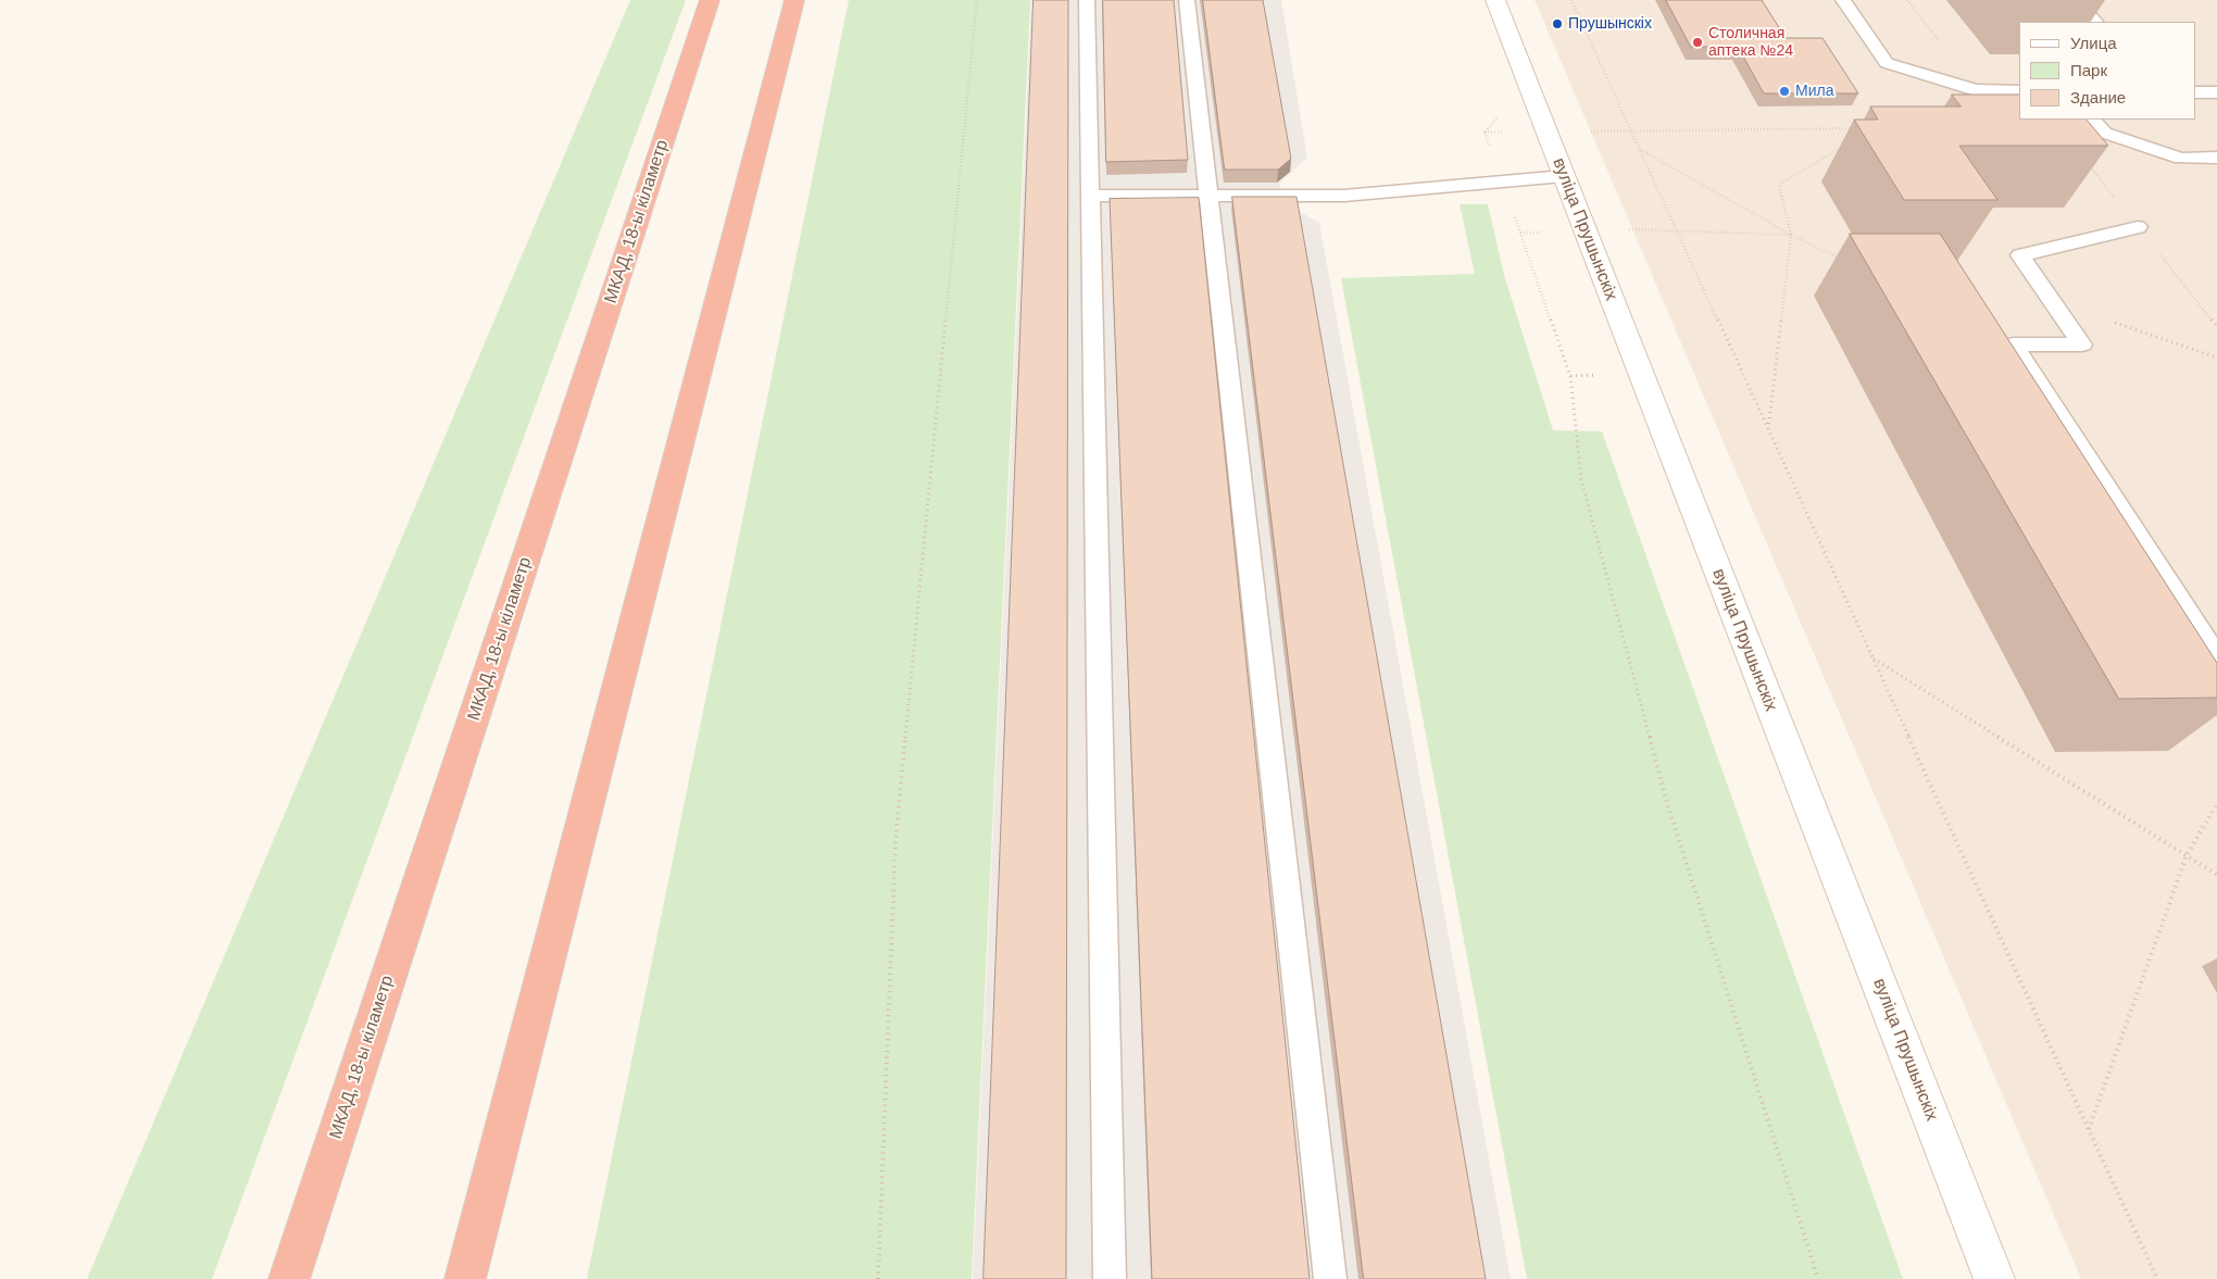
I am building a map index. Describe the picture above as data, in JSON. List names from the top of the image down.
{
  "streets": {
    "highway": ["МКАД, 18-ы кіламетр"],
    "street": ["вуліца Прушынскіх"]
  },
  "places": ["Прушынскіх", "Столичная аптека №24", "Мила"],
  "legend": ["Улица", "Парк", "Здание"]
}
